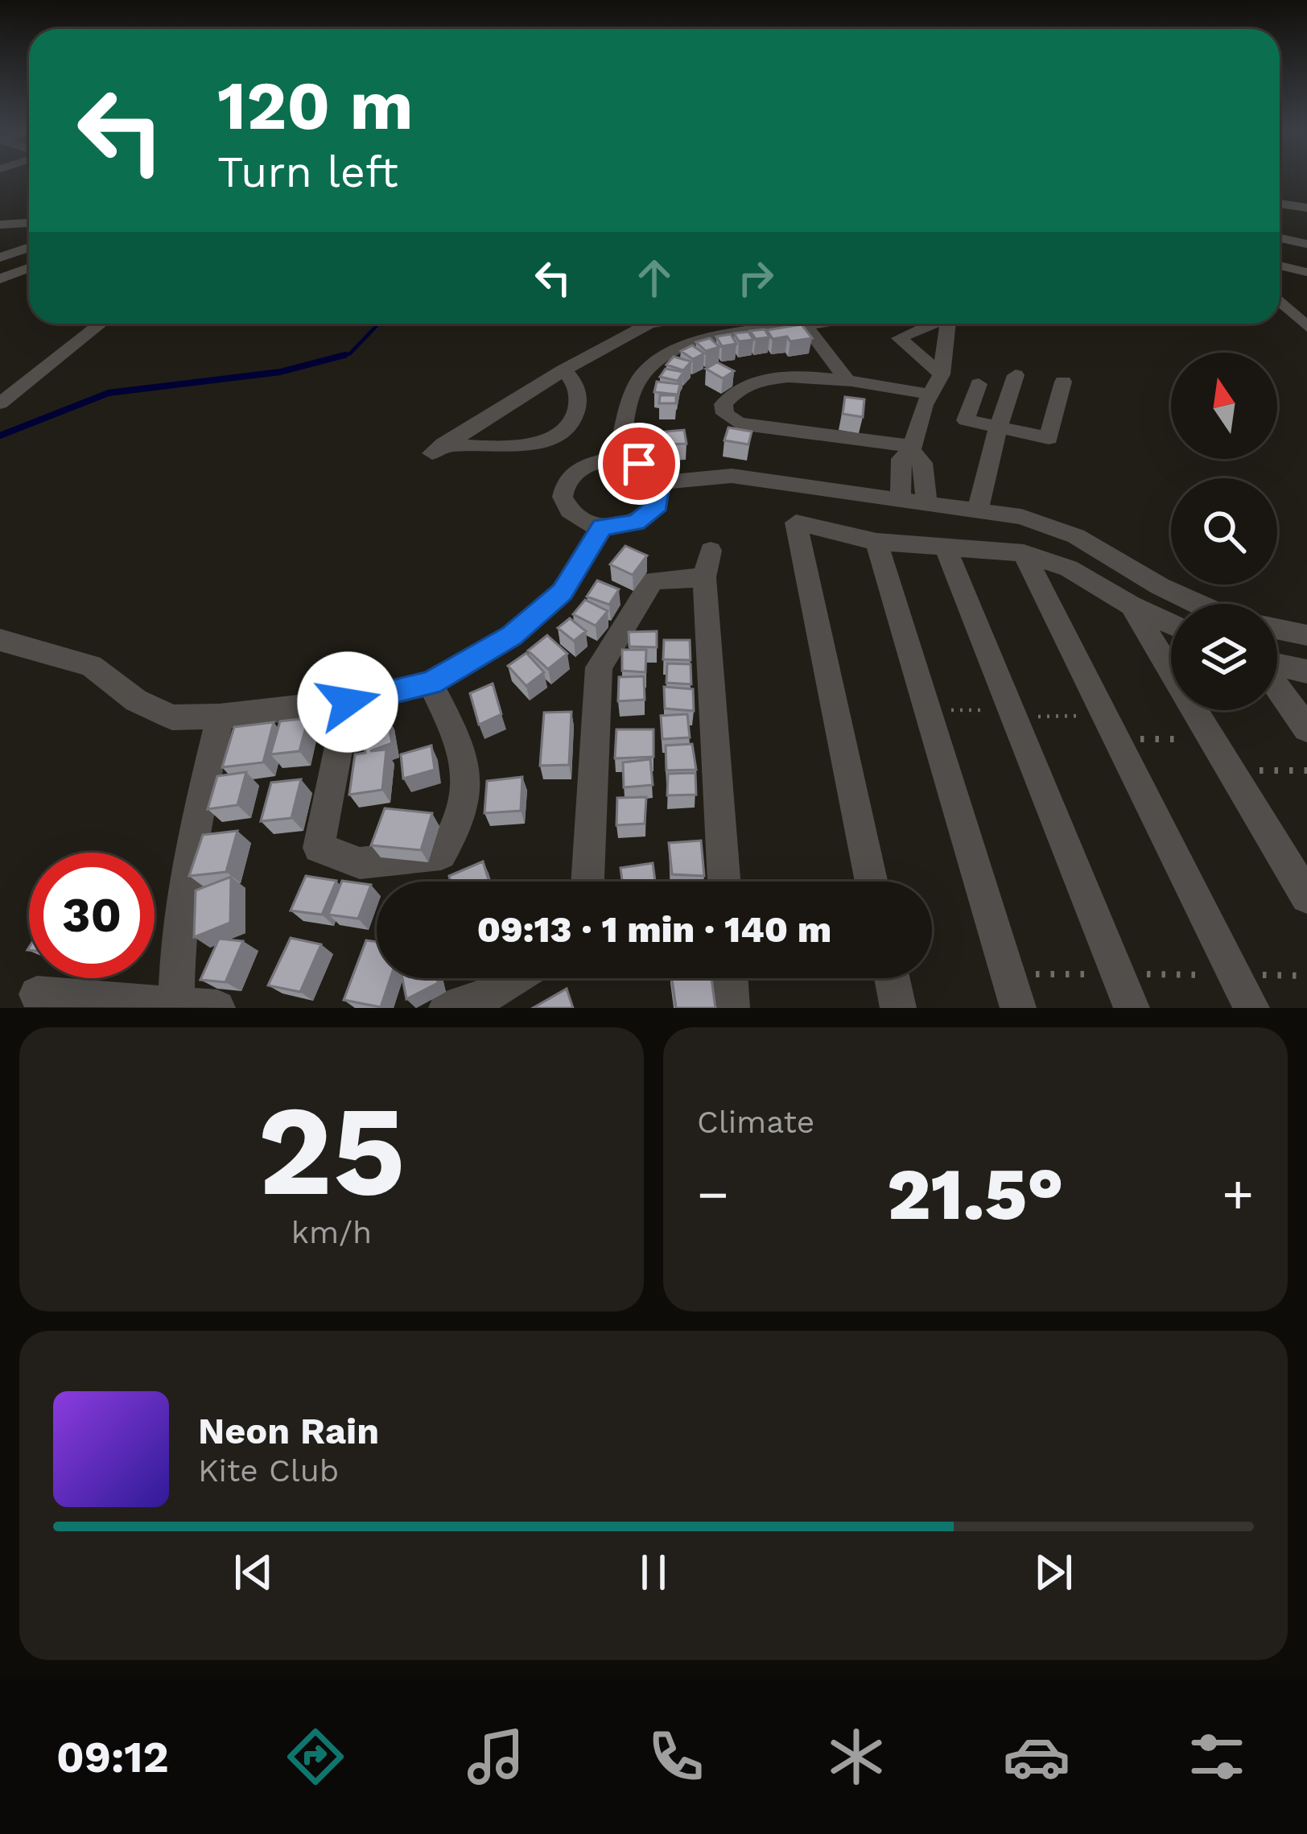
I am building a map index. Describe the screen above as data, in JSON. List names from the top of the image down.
{
  "north": "top",
  "page": {
    "turn": ["120 m", "Turn left"],
    "limit": "30",
    "trip": "09:13 · 1 min · 140 m",
    "tile": [
      ["25", "km/h"],
      "Climate"
    ],
    "heat": ["−", "21.5°", "+"],
    "song": ["Neon Rain", "Kite Club"],
    "tabs": "09:12"
  }
}
